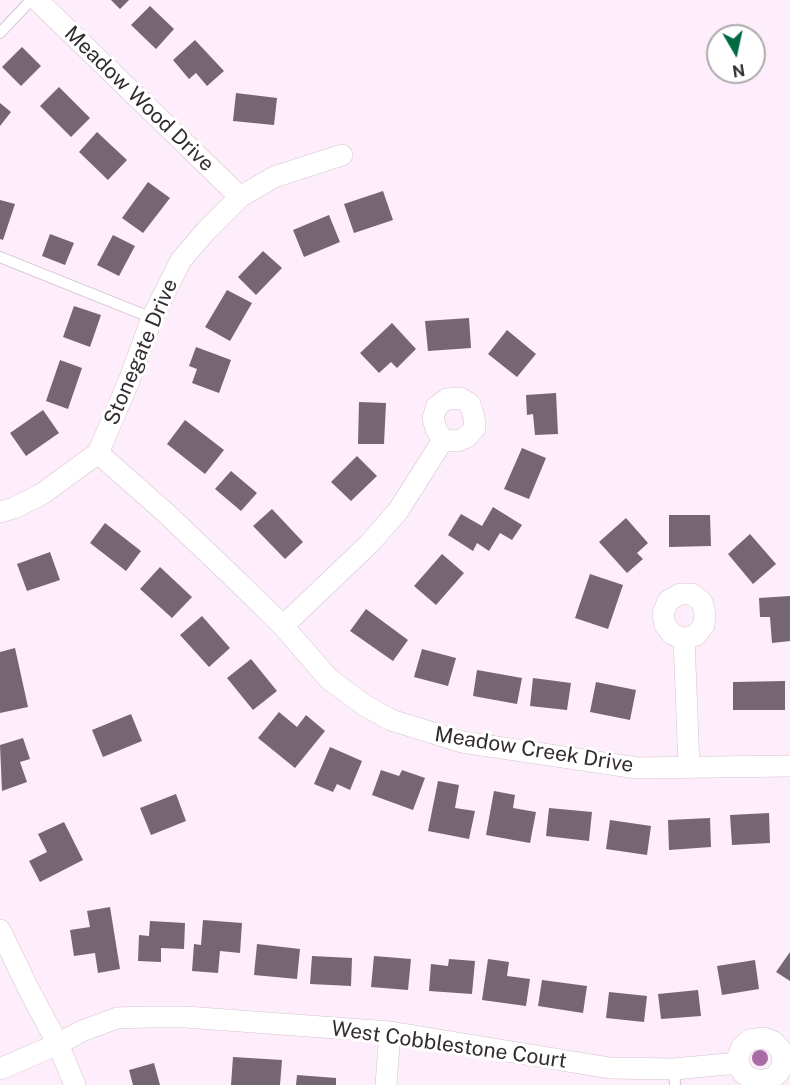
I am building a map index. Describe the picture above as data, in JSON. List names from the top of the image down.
{
  "streets": {
    "street": [
      "Meadow Wood Drive",
      "Stonegate Drive",
      "Meadow Creek Drive",
      "West Cobblestone Court"
    ]
  },
  "crossings": [
    ["Meadow Wood Drive", "Stonegate Drive"],
    ["Stonegate Drive", "Meadow Creek Drive"]
  ],
  "north": "bottom"
}
